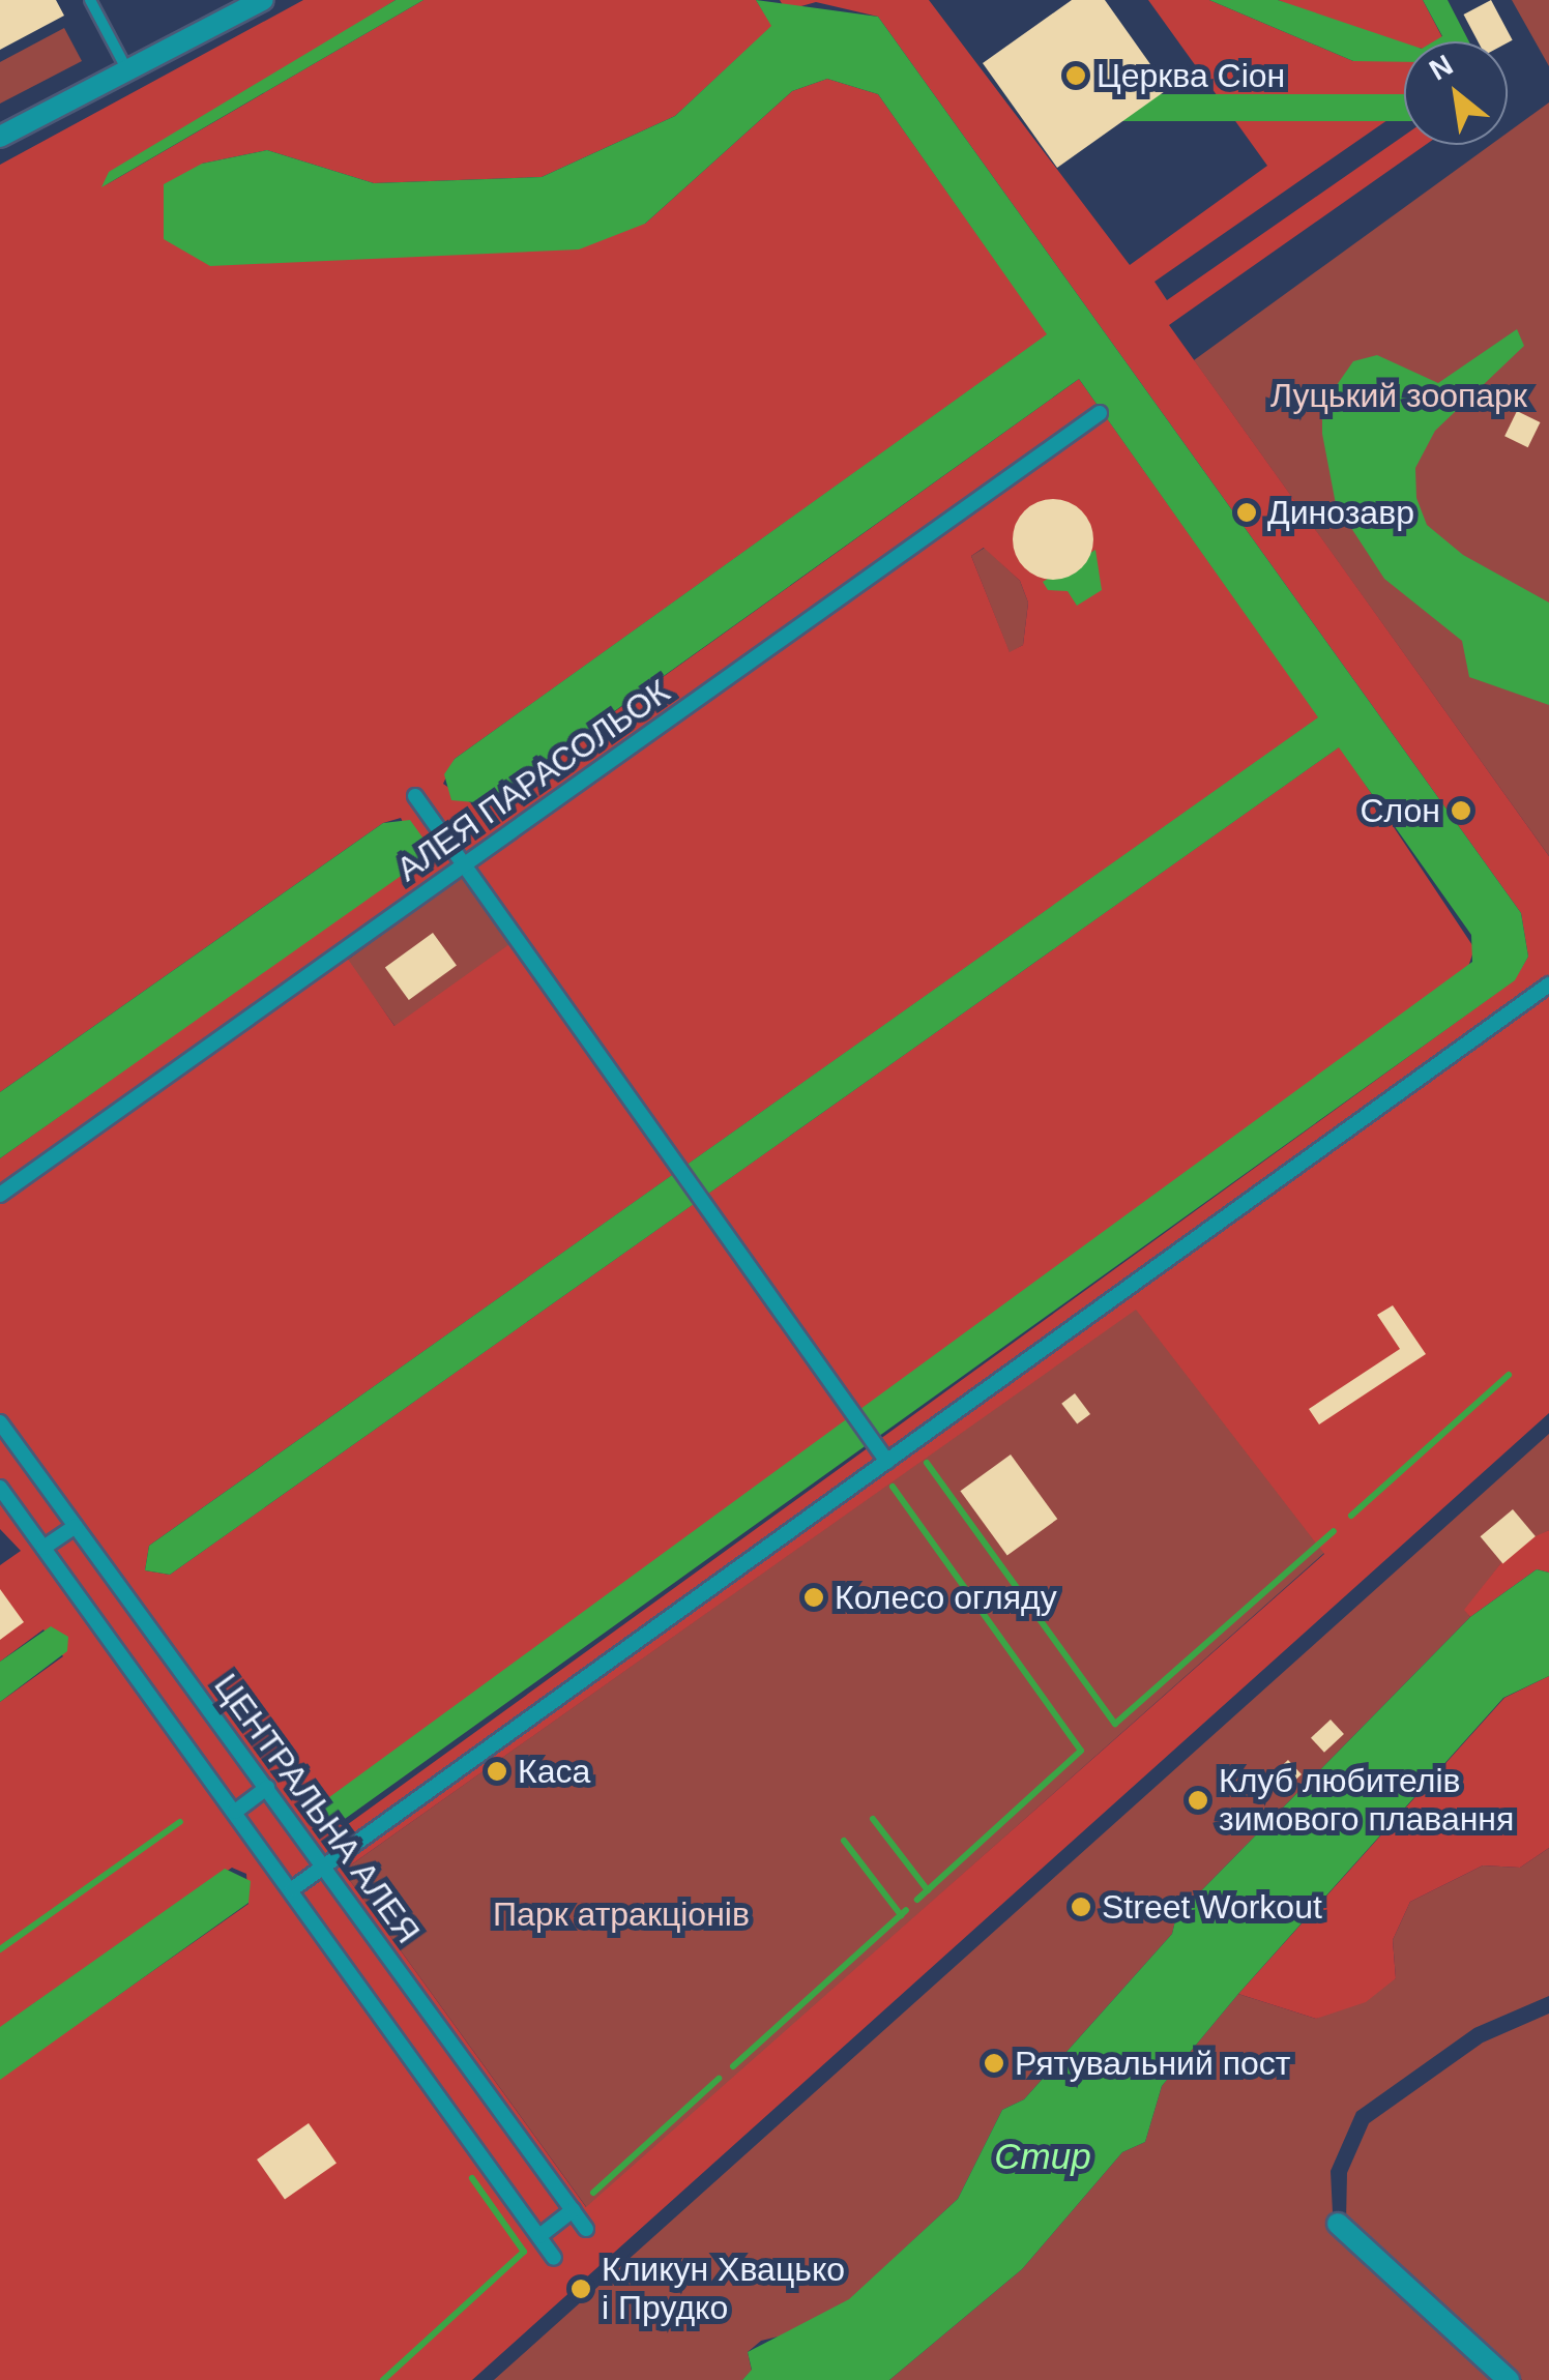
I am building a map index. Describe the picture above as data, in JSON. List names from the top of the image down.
{
  "streets": {
    "street": ["АЛЕЯ ПАРАСОЛЬОК", "ЦЕНТРАЛЬНА АЛЕЯ"]
  },
  "water": ["Стир"],
  "parks": ["Луцький зоопарк", "Парк атракціонів"],
  "places": [
    "Церква Сіон",
    "Динозавр",
    "Слон",
    "Колесо огляду",
    "Каса",
    "Клуб любителів зимового плавання",
    "Street Workout",
    "Рятувальний пост",
    "Кликун Хвацько і Прудко"
  ],
  "north": "top left"
}
